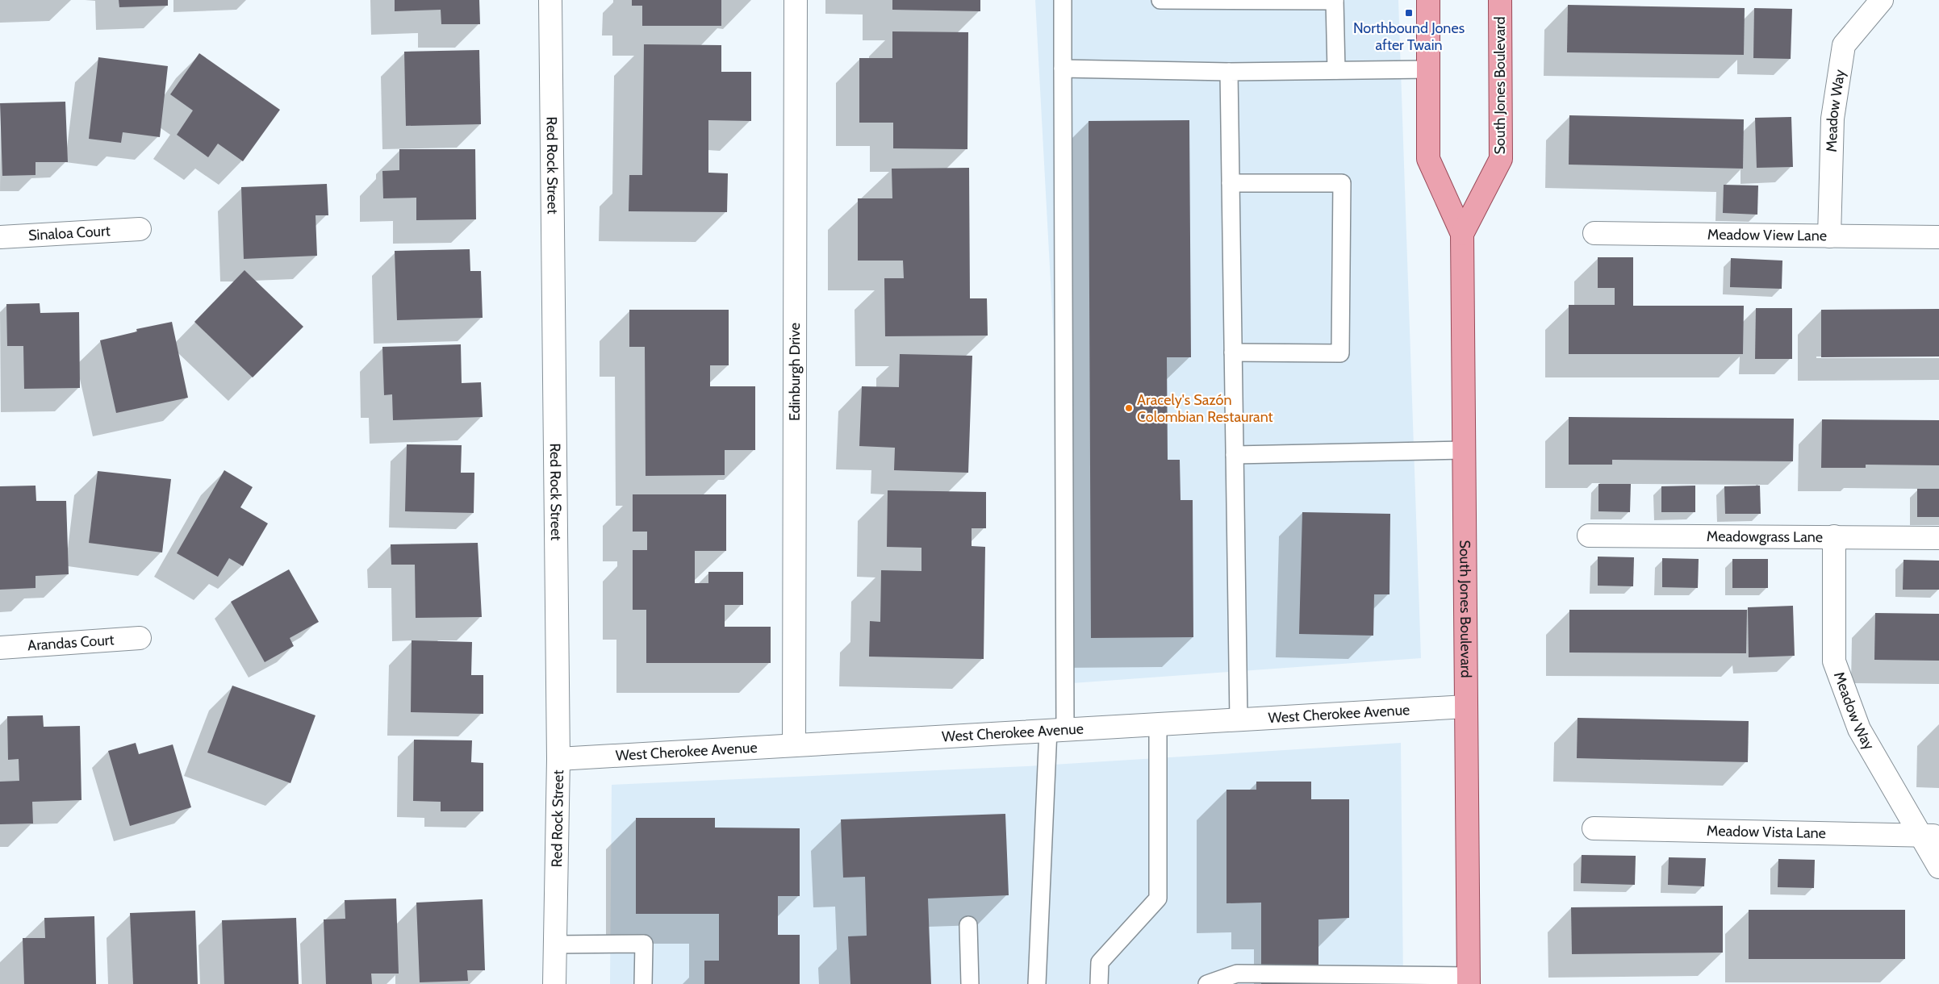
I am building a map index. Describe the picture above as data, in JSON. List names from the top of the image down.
{
  "streets": {
    "main road": ["South Jones Boulevard"],
    "street": [
      "Meadow Way",
      "Red Rock Street",
      "Sinaloa Court",
      "Meadow View Lane",
      "Edinburgh Drive",
      "Meadowgrass Lane",
      "Arandas Court",
      "West Cherokee Avenue",
      "Meadow Vista Lane"
    ]
  },
  "crossings": [
    ["South Jones Boulevard", "West Cherokee Avenue"],
    ["Meadow Way", "Meadow View Lane"],
    ["Meadow Way", "Meadowgrass Lane"],
    ["Meadow Way", "Meadow Vista Lane"],
    ["Red Rock Street", "West Cherokee Avenue"],
    ["Edinburgh Drive", "West Cherokee Avenue"]
  ],
  "places": {
    "transit": ["Northbound Jones after Twain"],
    "other": ["Aracely's Sazón Colombian Restaurant"]
  }
}
